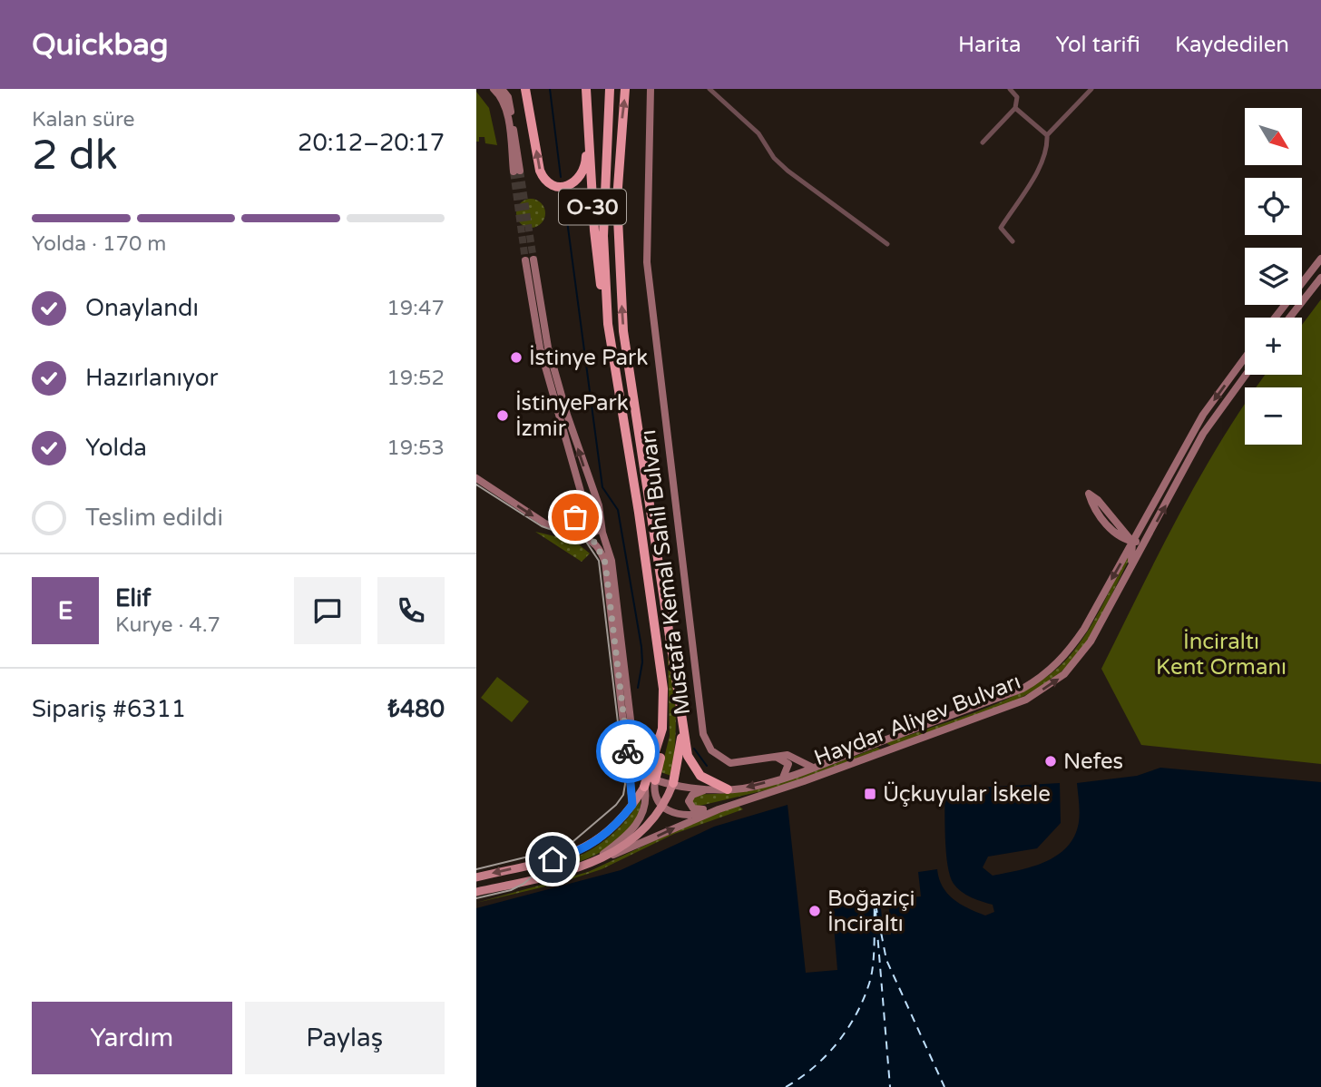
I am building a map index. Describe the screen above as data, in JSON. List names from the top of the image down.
{
  "streets": {
    "highway": ["O-30", "Mustafa Kemal Sahil Bulvarı"],
    "main road": ["Haydar Aliyev Bulvarı"]
  },
  "crossings": [
    ["Mustafa Kemal Sahil Bulvarı", "Haydar Aliyev Bulvarı"]
  ],
  "parks": ["İnciraltı Kent Ormanı"],
  "places": {
    "other": [
      "İstinye Park",
      "İstinyePark İzmir",
      "Nefes",
      "Boğaziçi İnciraltı"
    ],
    "transit": ["Üçkuyular İskele"]
  },
  "north": "bottom right",
  "page": {
    "header": "Quickbag",
    "nav": ["Harita", "Yol tarifi", "Kaydedilen"],
    "heading": ["2 dk", "Kalan süre", "20:12–20:17"],
    "panel": [
      "Elif",
      "Kurye · 4.7",
      "Sipariş #6311",
      "₺480"
    ],
    "map_buttons": ["+", "−"],
    "bar": "Yolda · 170 m",
    "list": [
      ["Onaylandı", "19:47"],
      ["Hazırlanıyor", "19:52"],
      ["Yolda", "19:53"],
      "Teslim edildi"
    ],
    "round": "E",
    "buttons": ["Yardım", "Paylaş"]
  }
}
